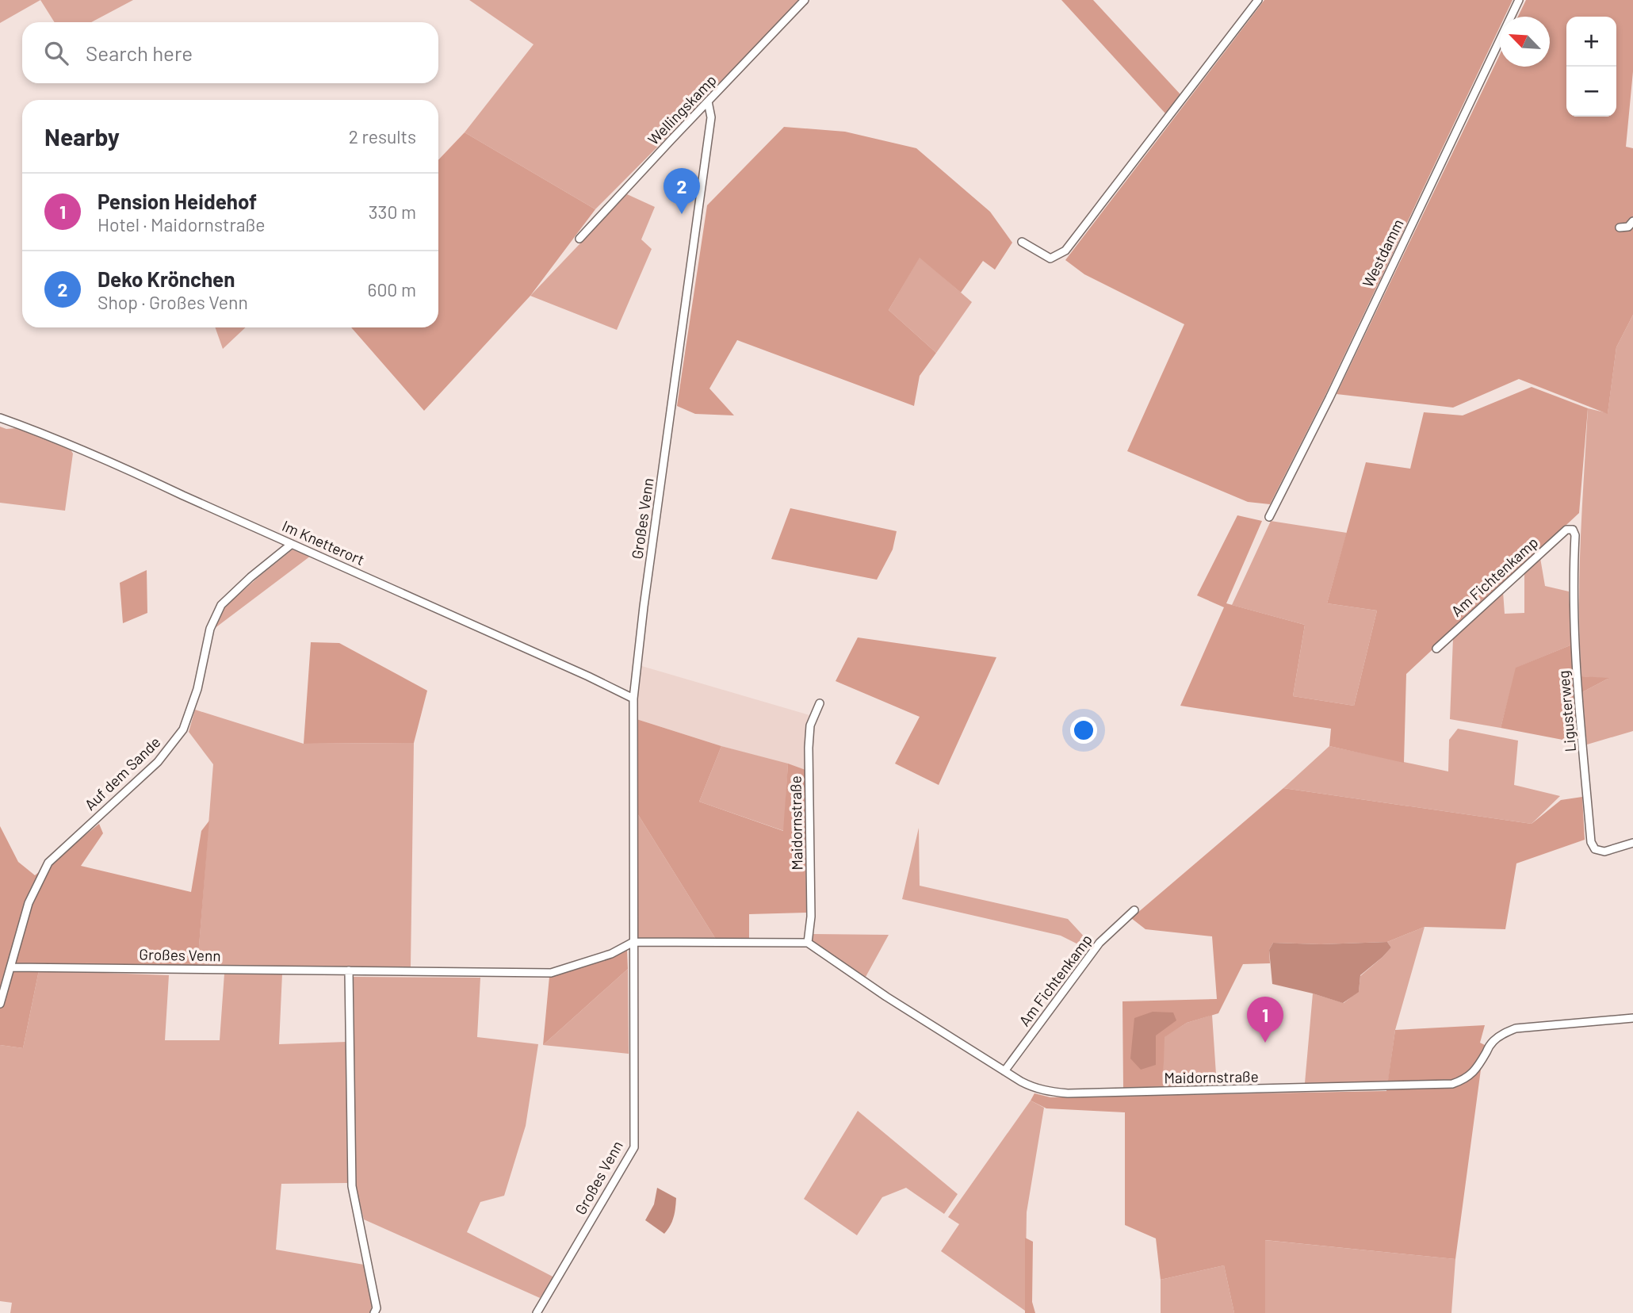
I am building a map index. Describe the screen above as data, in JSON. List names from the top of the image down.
{
  "streets": {
    "street": [
      "Wellingskamp",
      "Westdamm",
      "Großes Venn",
      "Im Knetterort",
      "Am Fichtenkamp",
      "Ligusterweg",
      "Auf dem Sande",
      "Maidornstraße"
    ]
  },
  "crossings": [
    ["Wellingskamp", "Großes Venn"],
    ["Großes Venn", "Im Knetterort"],
    ["Großes Venn", "Auf dem Sande"],
    ["Im Knetterort", "Auf dem Sande"],
    ["Am Fichtenkamp", "Ligusterweg"],
    ["Am Fichtenkamp", "Maidornstraße"]
  ],
  "north": "top left",
  "page": {
    "map_buttons": ["+", "−"],
    "search": "Search here",
    "heading": ["Nearby", "2 results"],
    "pins": ["2", "1"],
    "list": [
      {
        "mark": "1",
        "name": "Pension Heidehof",
        "note": "Hotel · Maidornstraße",
        "value": "330 m"
      },
      {
        "mark": "2",
        "name": "Deko Krönchen",
        "note": "Shop · Großes Venn",
        "value": "600 m"
      }
    ]
  }
}
